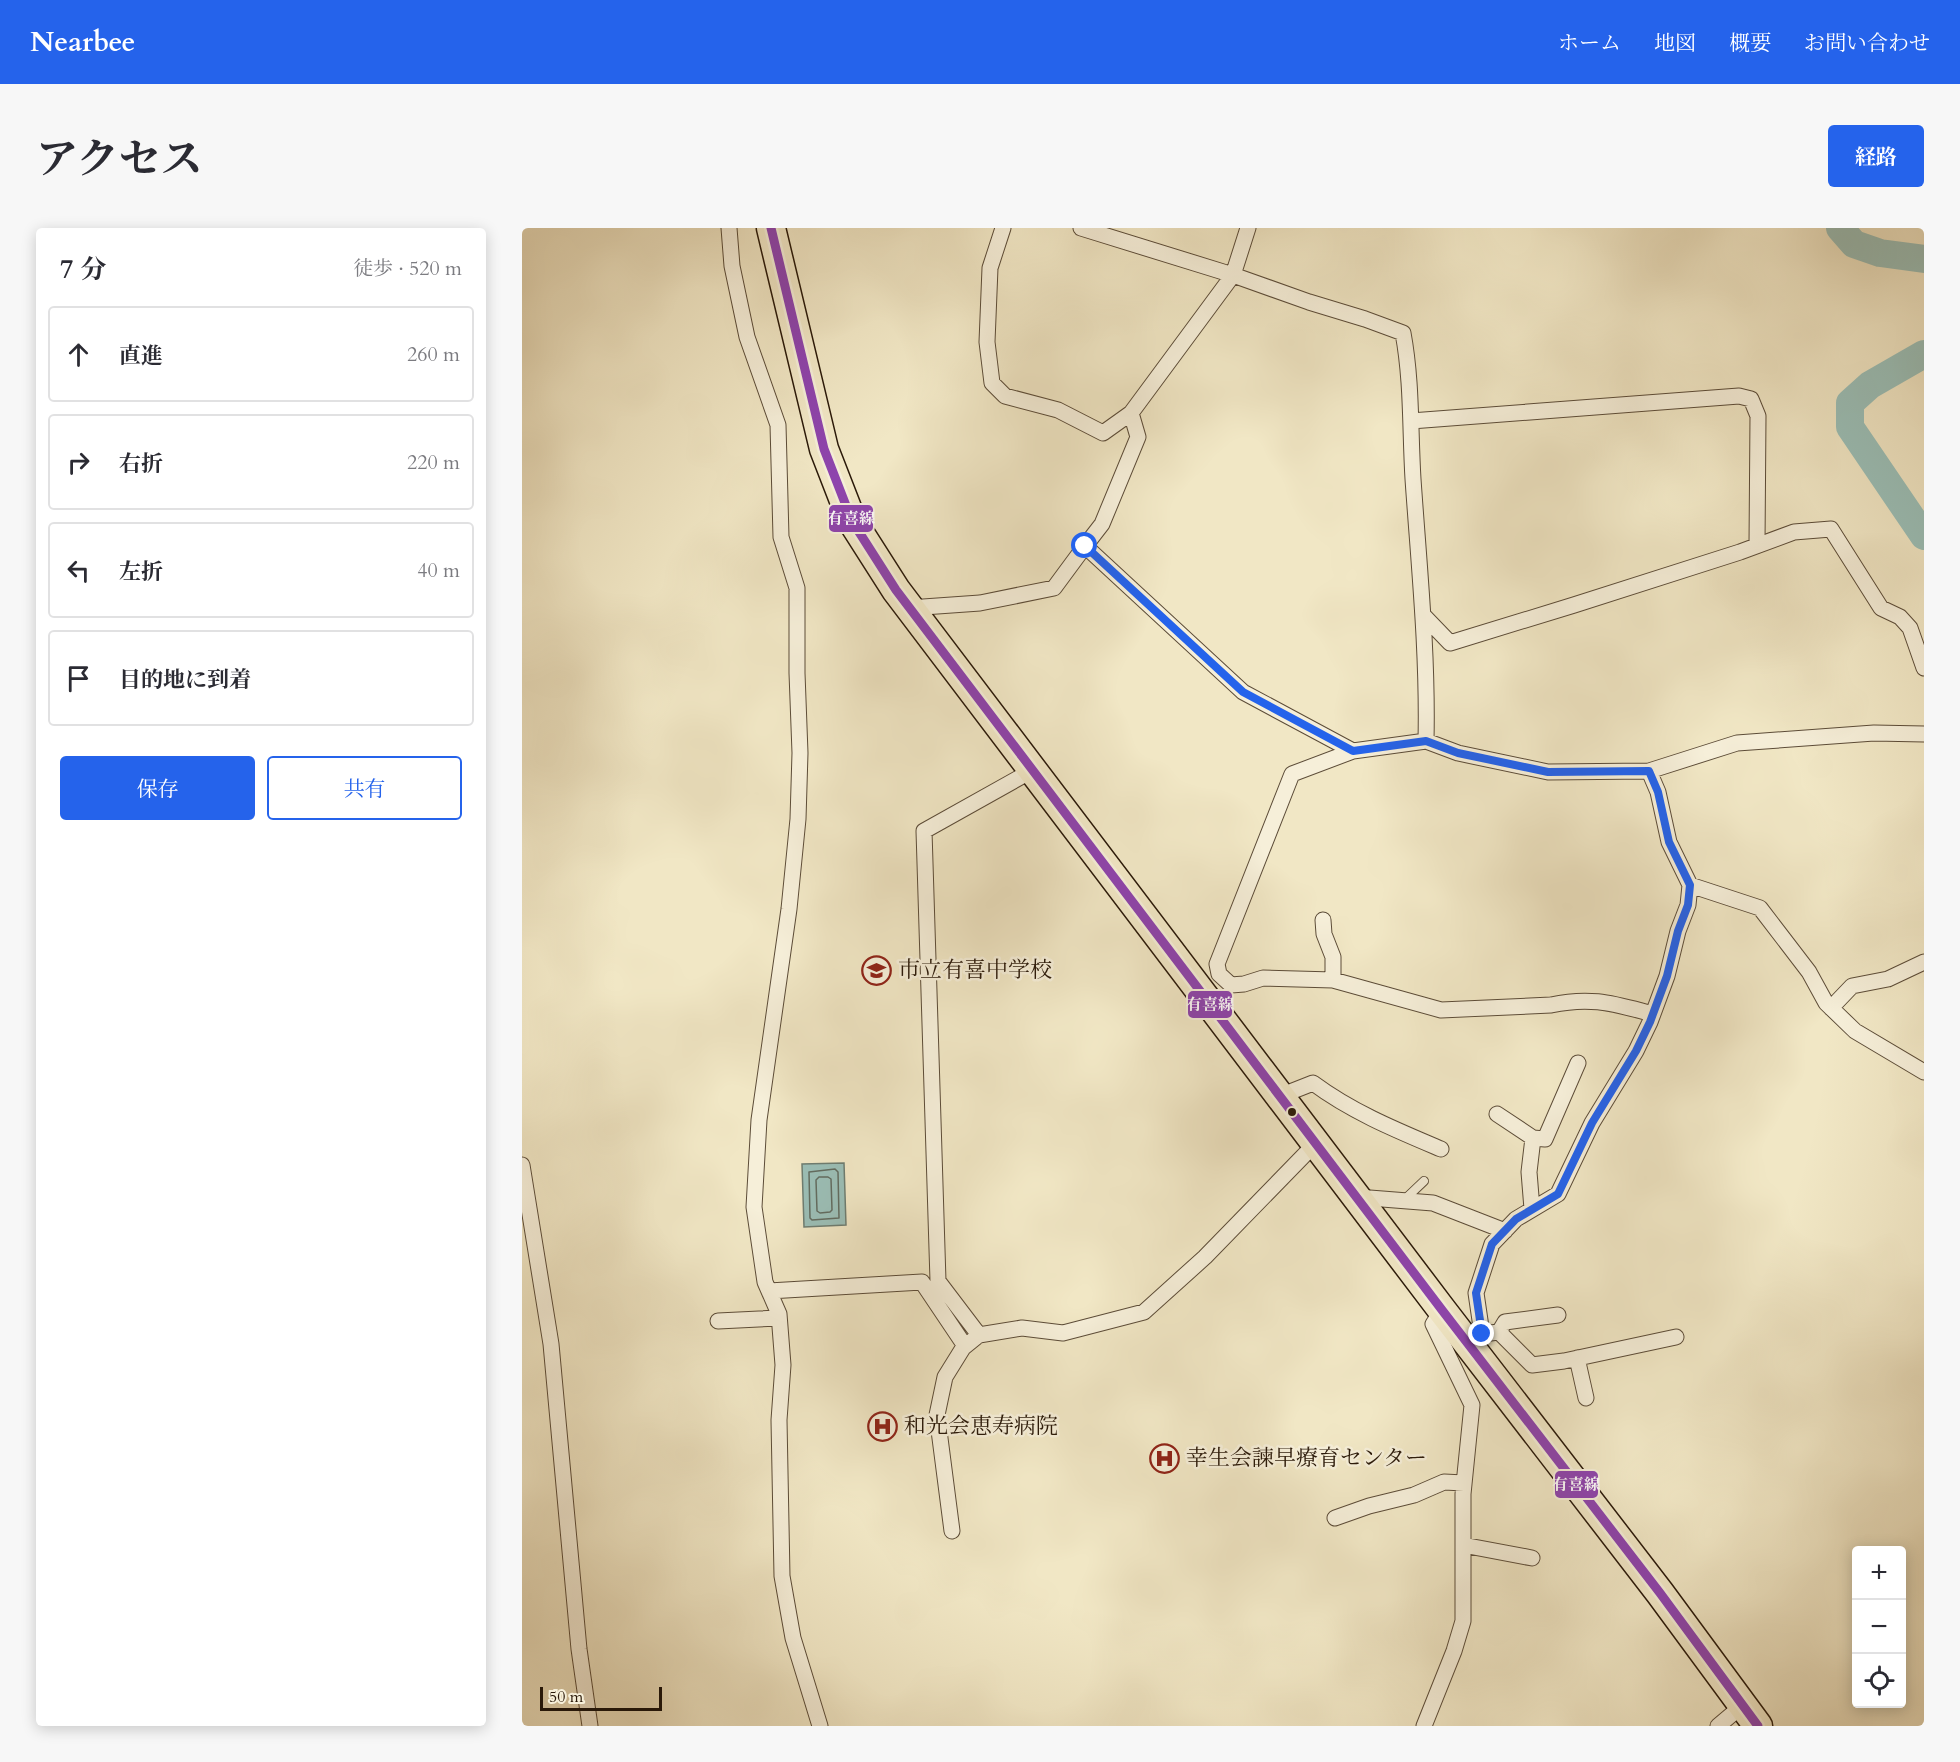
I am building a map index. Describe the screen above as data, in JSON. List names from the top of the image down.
{
  "places": {
    "school or university": ["市立有喜中学校"],
    "hospital": ["和光会恵寿病院", "幸生会諫早療育センター"]
  },
  "lines": ["transit line 有喜線"],
  "scale_bar": "50 m",
  "page": {
    "header": "Nearbee",
    "nav": [
      "ホーム",
      "地図",
      "概要",
      "お問い合わせ"
    ],
    "title": "アクセス",
    "buttons": [
      "経路",
      ["保存", "共有"]
    ],
    "heading": ["7 分", "徒歩 · 520 m"],
    "list": [
      ["直進", "260 m"],
      ["右折", "220 m"],
      ["左折", "40 m"],
      "目的地に到着"
    ],
    "map_buttons": ["+", "−"],
    "scale": "50 m"
  }
}
